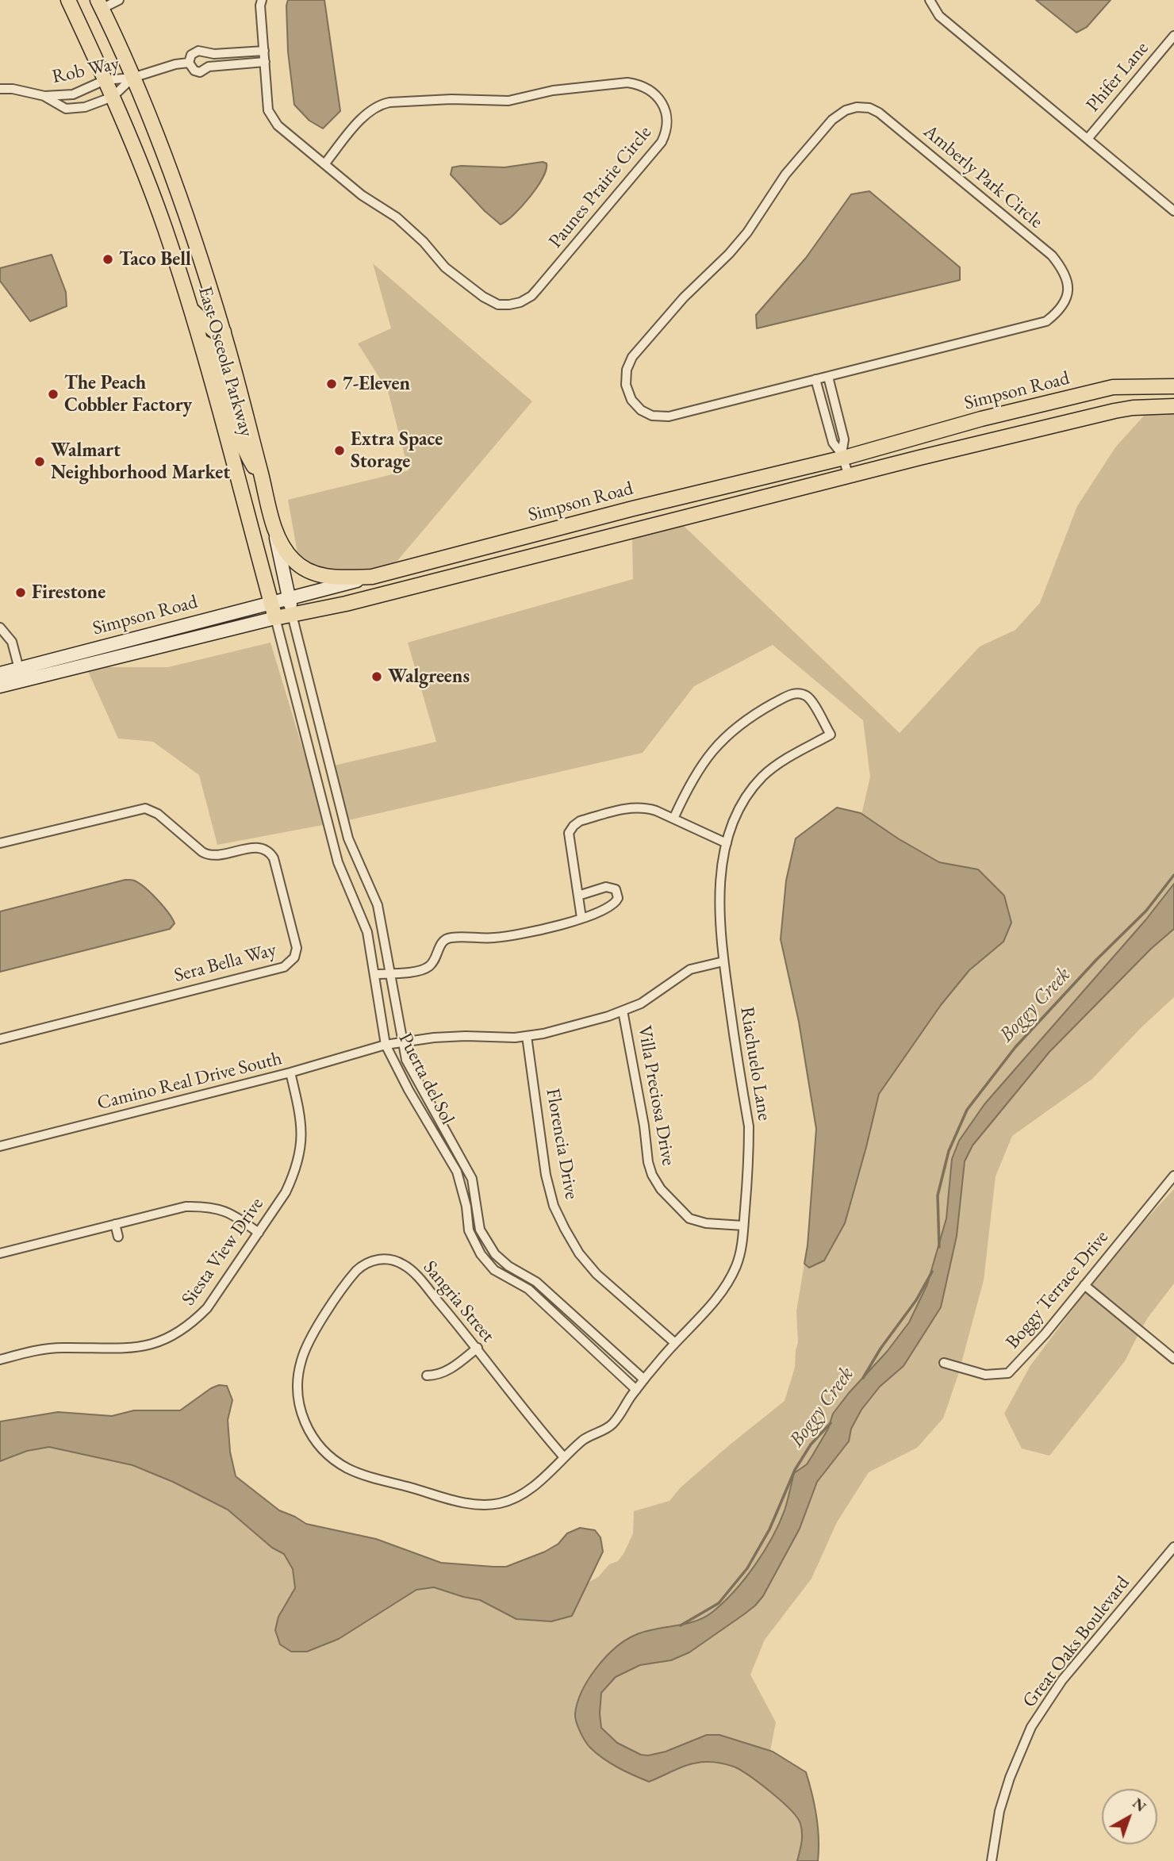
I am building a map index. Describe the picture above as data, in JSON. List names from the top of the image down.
{
  "streets": {
    "main road": ["East Osceola Parkway", "Simpson Road"],
    "street": [
      "Rob Way",
      "Phifer Lane",
      "Amberly Park Circle",
      "Paunes Prairie Circle",
      "Sera Bella Way",
      "Riachuelo Lane",
      "Puerta del Sol",
      "Camino Real Drive South",
      "Villa Preciosa Drive",
      "Florencia Drive",
      "Siesta View Drive",
      "Boggy Terrace Drive",
      "Sangria Street",
      "Great Oaks Boulevard"
    ]
  },
  "crossings": [
    ["Rob Way", "East Osceola Parkway"],
    ["East Osceola Parkway", "Simpson Road"],
    ["East Osceola Parkway", "Puerta del Sol"],
    ["Simpson Road", "Puerta del Sol"],
    ["Riachuelo Lane", "Puerta del Sol"],
    ["Riachuelo Lane", "Camino Real Drive South"],
    ["Riachuelo Lane", "Villa Preciosa Drive"],
    ["Riachuelo Lane", "Florencia Drive"],
    ["Riachuelo Lane", "Sangria Street"],
    ["Puerta del Sol", "Camino Real Drive South"],
    ["Camino Real Drive South", "Villa Preciosa Drive"],
    ["Camino Real Drive South", "Florencia Drive"],
    ["Camino Real Drive South", "Siesta View Drive"]
  ],
  "water": ["Boggy Creek"],
  "places": [
    "Taco Bell",
    "7-Eleven",
    "The Peach Cobbler Factory",
    "Extra Space Storage",
    "Walmart Neighborhood Market",
    "Firestone",
    "Walgreens"
  ],
  "north": "top right"
}
